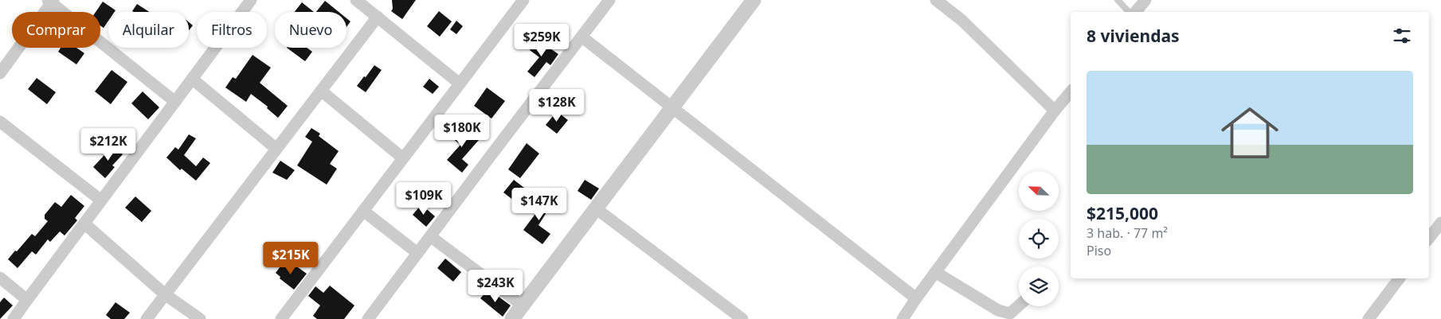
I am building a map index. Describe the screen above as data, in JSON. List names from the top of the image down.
{
  "north": "top left",
  "page": {
    "chip": [
      "Comprar",
      "Alquilar",
      "Filtros",
      "Nuevo"
    ],
    "heading": "8 viviendas",
    "price": [
      "$259K",
      "$128K",
      "$180K",
      "$212K",
      "$109K",
      "$147K",
      "$215K",
      "$243K"
    ],
    "list": [
      {
        "name": "$215,000",
        "note": "3 hab. · 77 m² · Piso"
      }
    ]
  }
}
